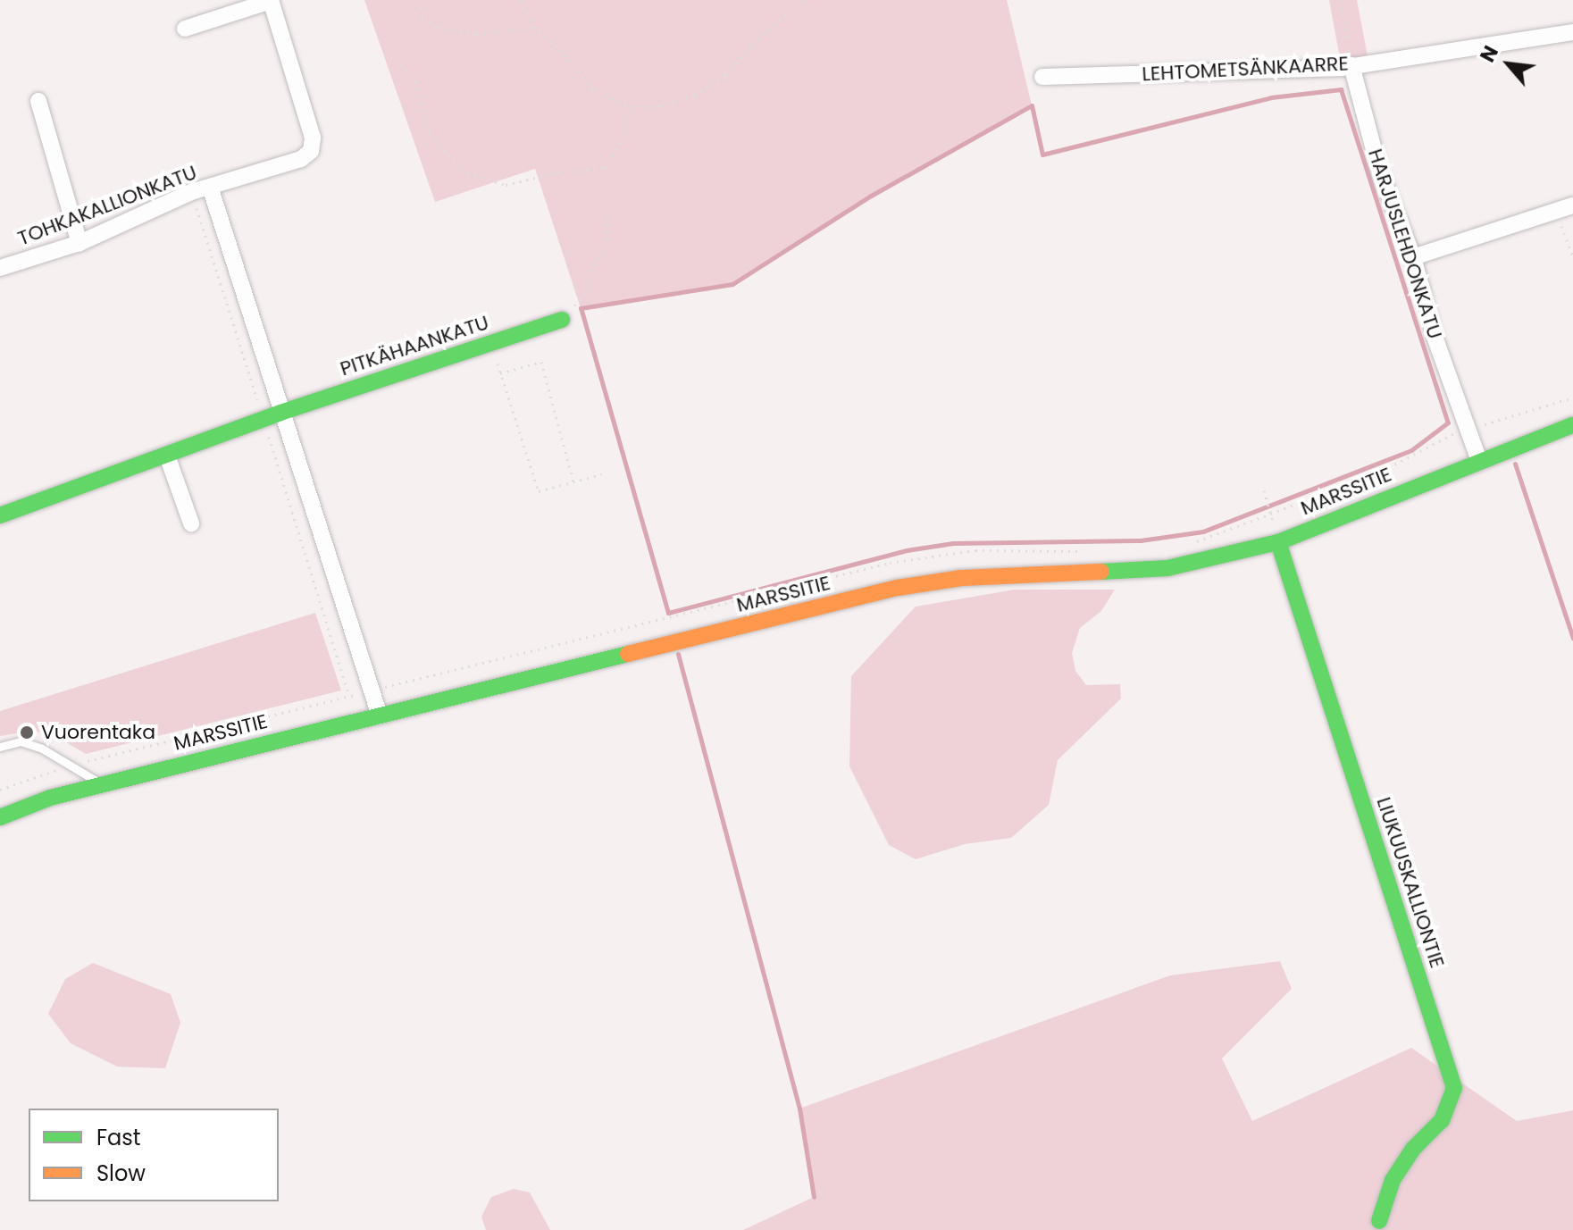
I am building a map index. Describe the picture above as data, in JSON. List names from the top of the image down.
{
  "streets": {
    "main road": ["PITKÄHAANKATU", "MARSSITIE", "LIUKUUSKALLIONTIE"],
    "street": ["LEHTOMETSÄNKAARRE", "TOHKAKALLIONKATU", "HARJUSLEHDONKATU"]
  },
  "crossings": [
    ["LEHTOMETSÄNKAARRE", "HARJUSLEHDONKATU"],
    ["TOHKAKALLIONKATU", "PITKÄHAANKATU"],
    ["TOHKAKALLIONKATU", "MARSSITIE"],
    ["HARJUSLEHDONKATU", "MARSSITIE"],
    ["MARSSITIE", "LIUKUUSKALLIONTIE"]
  ],
  "places": ["Vuorentaka"],
  "legend": ["Fast", "Slow"],
  "north": "top left"
}
